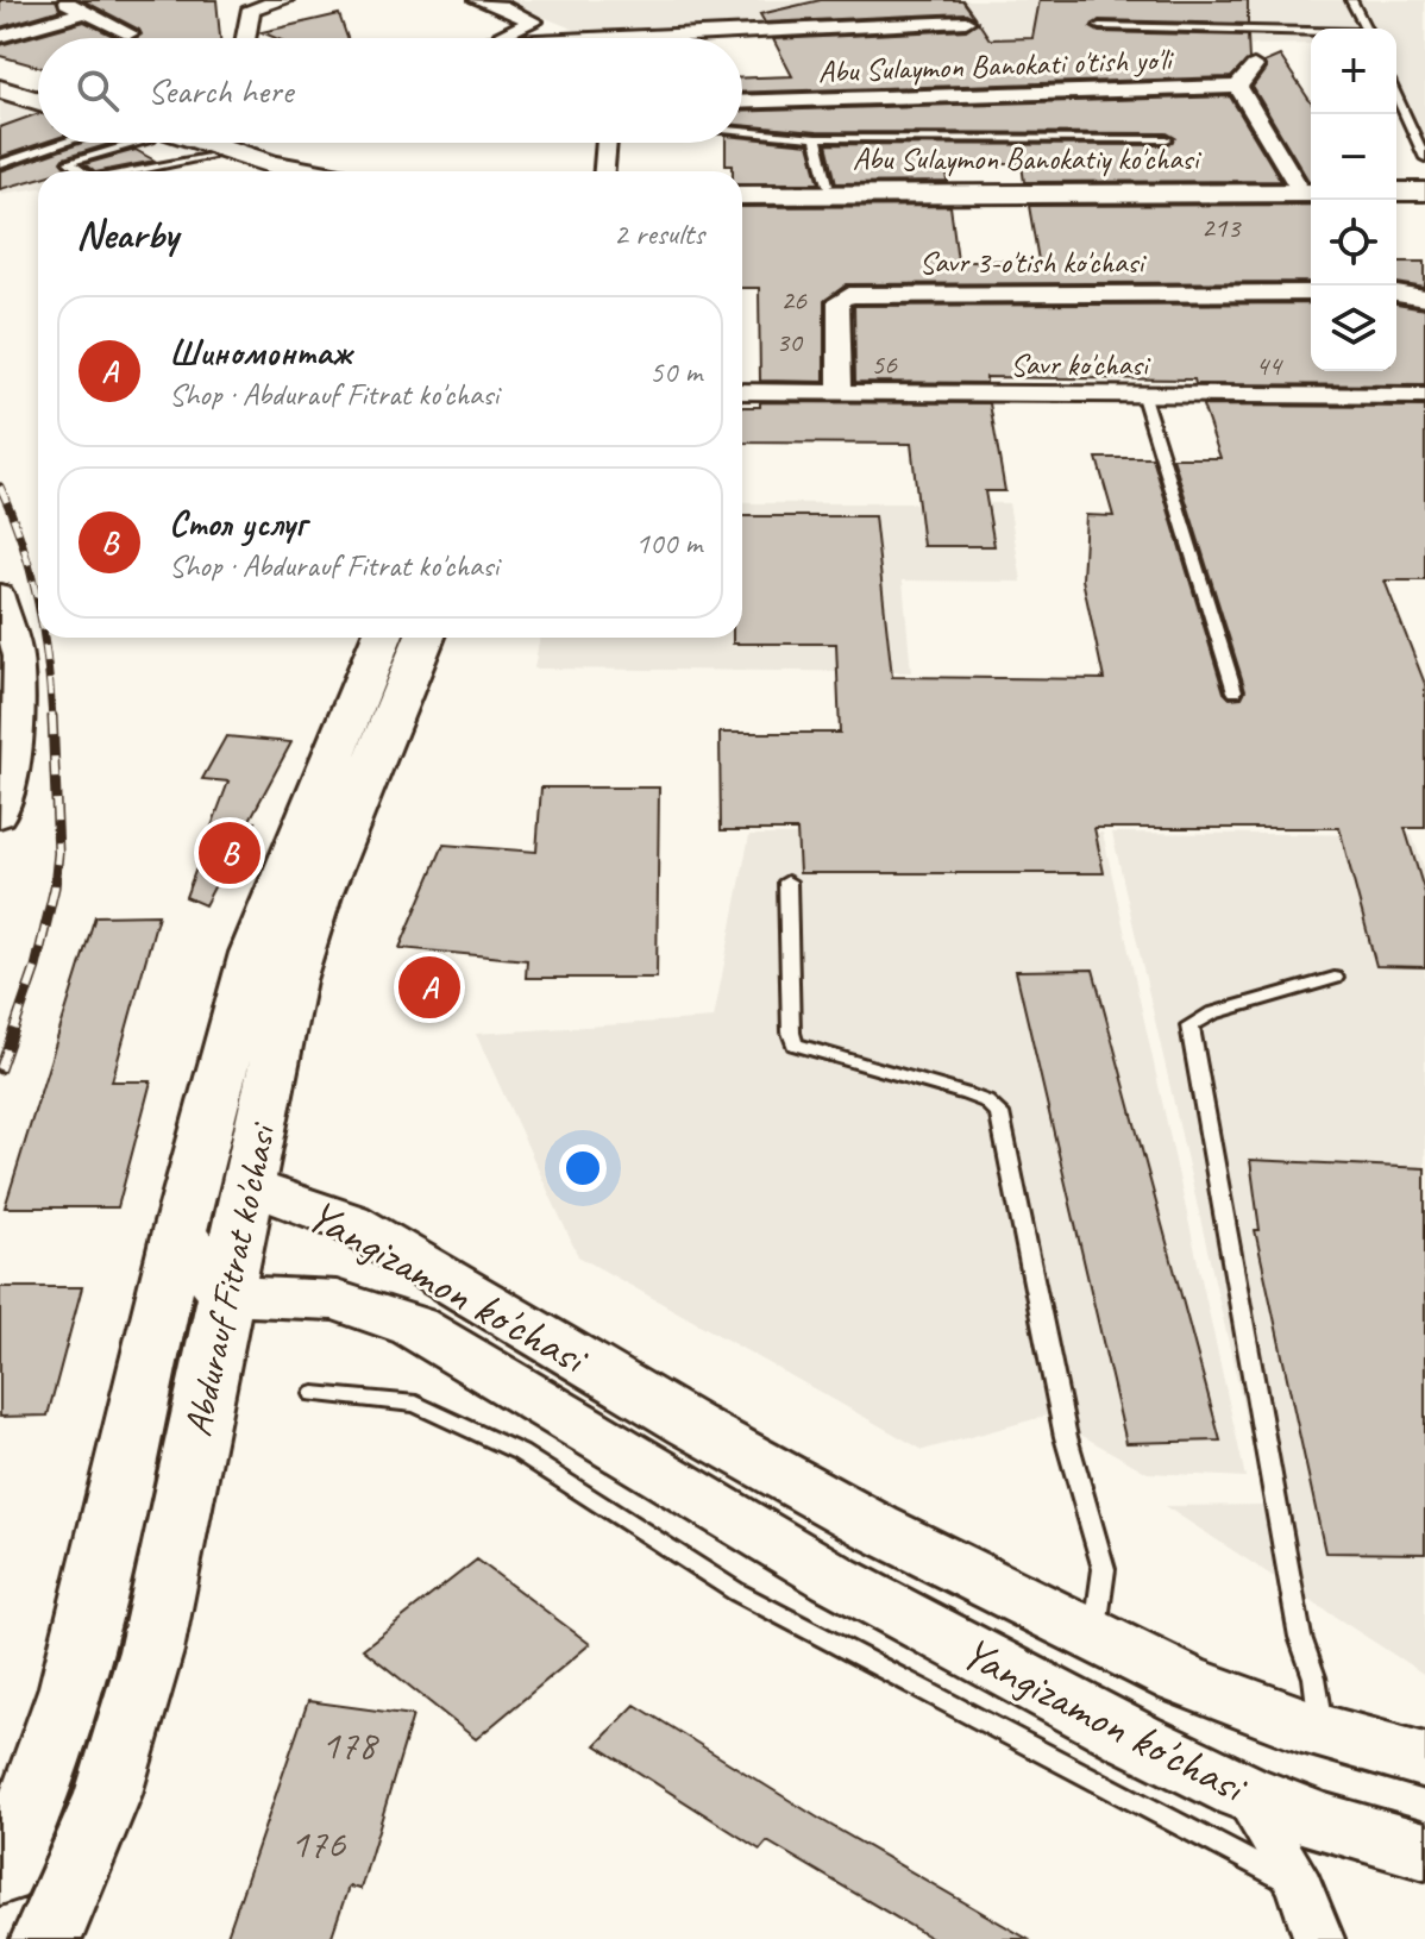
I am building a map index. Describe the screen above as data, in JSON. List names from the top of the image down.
{
  "streets": {
    "main road": ["Abu Sulaymon Banokatiy ko'chasi", "Abdurauf Fitrat ko'chasi", "Yangizamon ko'chasi"],
    "street": ["Abu Sulaymon Banokati o'tish yo'li", "Savr 3-o'tish ko'chasi", "Savr ko'chasi"]
  },
  "crossings": [
    ["Savr 3-o'tish ko'chasi", "Savr ko'chasi"],
    ["Abdurauf Fitrat ko'chasi", "Yangizamon ko'chasi"]
  ],
  "house_numbers": [
    "213",
    "26",
    "30",
    "56",
    "44",
    "178",
    "176"
  ],
  "page": {
    "map_buttons": ["+", "−"],
    "search": "Search here",
    "heading": ["Nearby", "2 results"],
    "list": [
      {
        "mark": "A",
        "name": "Шиномонтаж",
        "note": "Shop · Abdurauf Fitrat ko'chasi",
        "value": "50 m"
      },
      {
        "mark": "B",
        "name": "Стол услуг",
        "note": "Shop · Abdurauf Fitrat ko'chasi",
        "value": "100 m"
      }
    ],
    "pins": ["B", "A"]
  }
}
